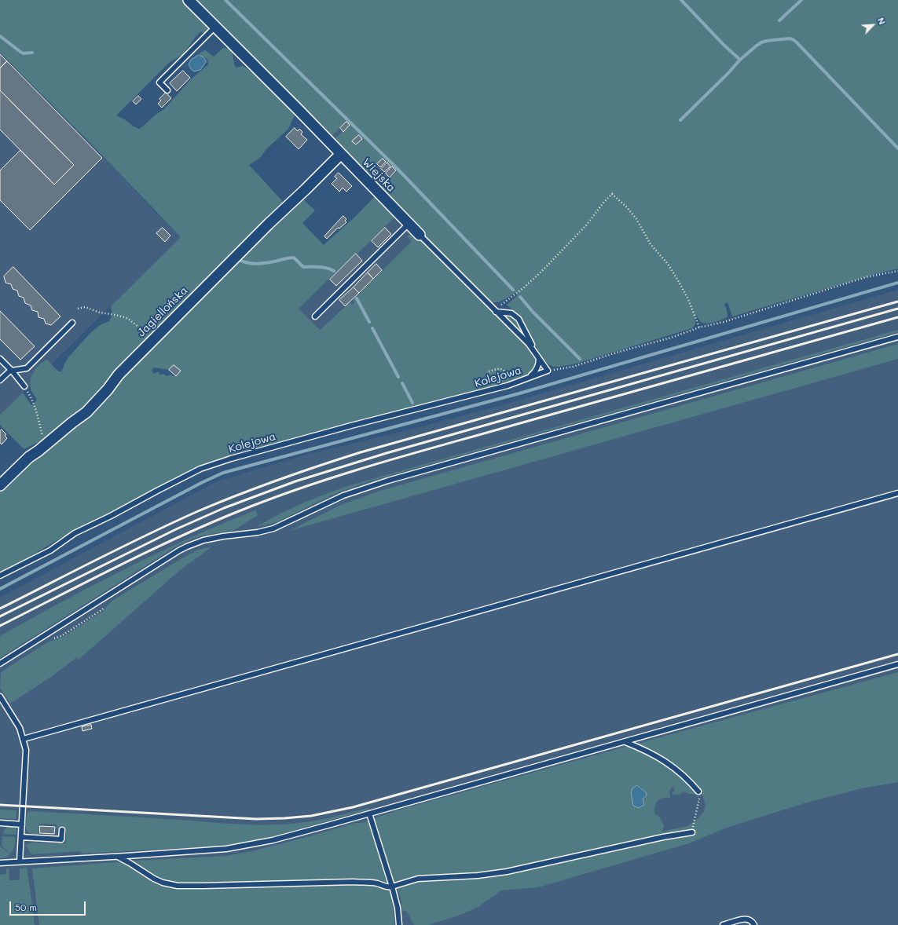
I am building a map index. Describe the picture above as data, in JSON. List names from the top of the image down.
{
  "streets": {
    "street": ["Wiejska", "Jagiellońska"],
    "lane": ["Kolejowa"]
  },
  "crossings": [
    ["Wiejska", "Jagiellońska"],
    ["Wiejska", "Kolejowa"]
  ],
  "scale_bar": "50 m",
  "north": "top right"
}
